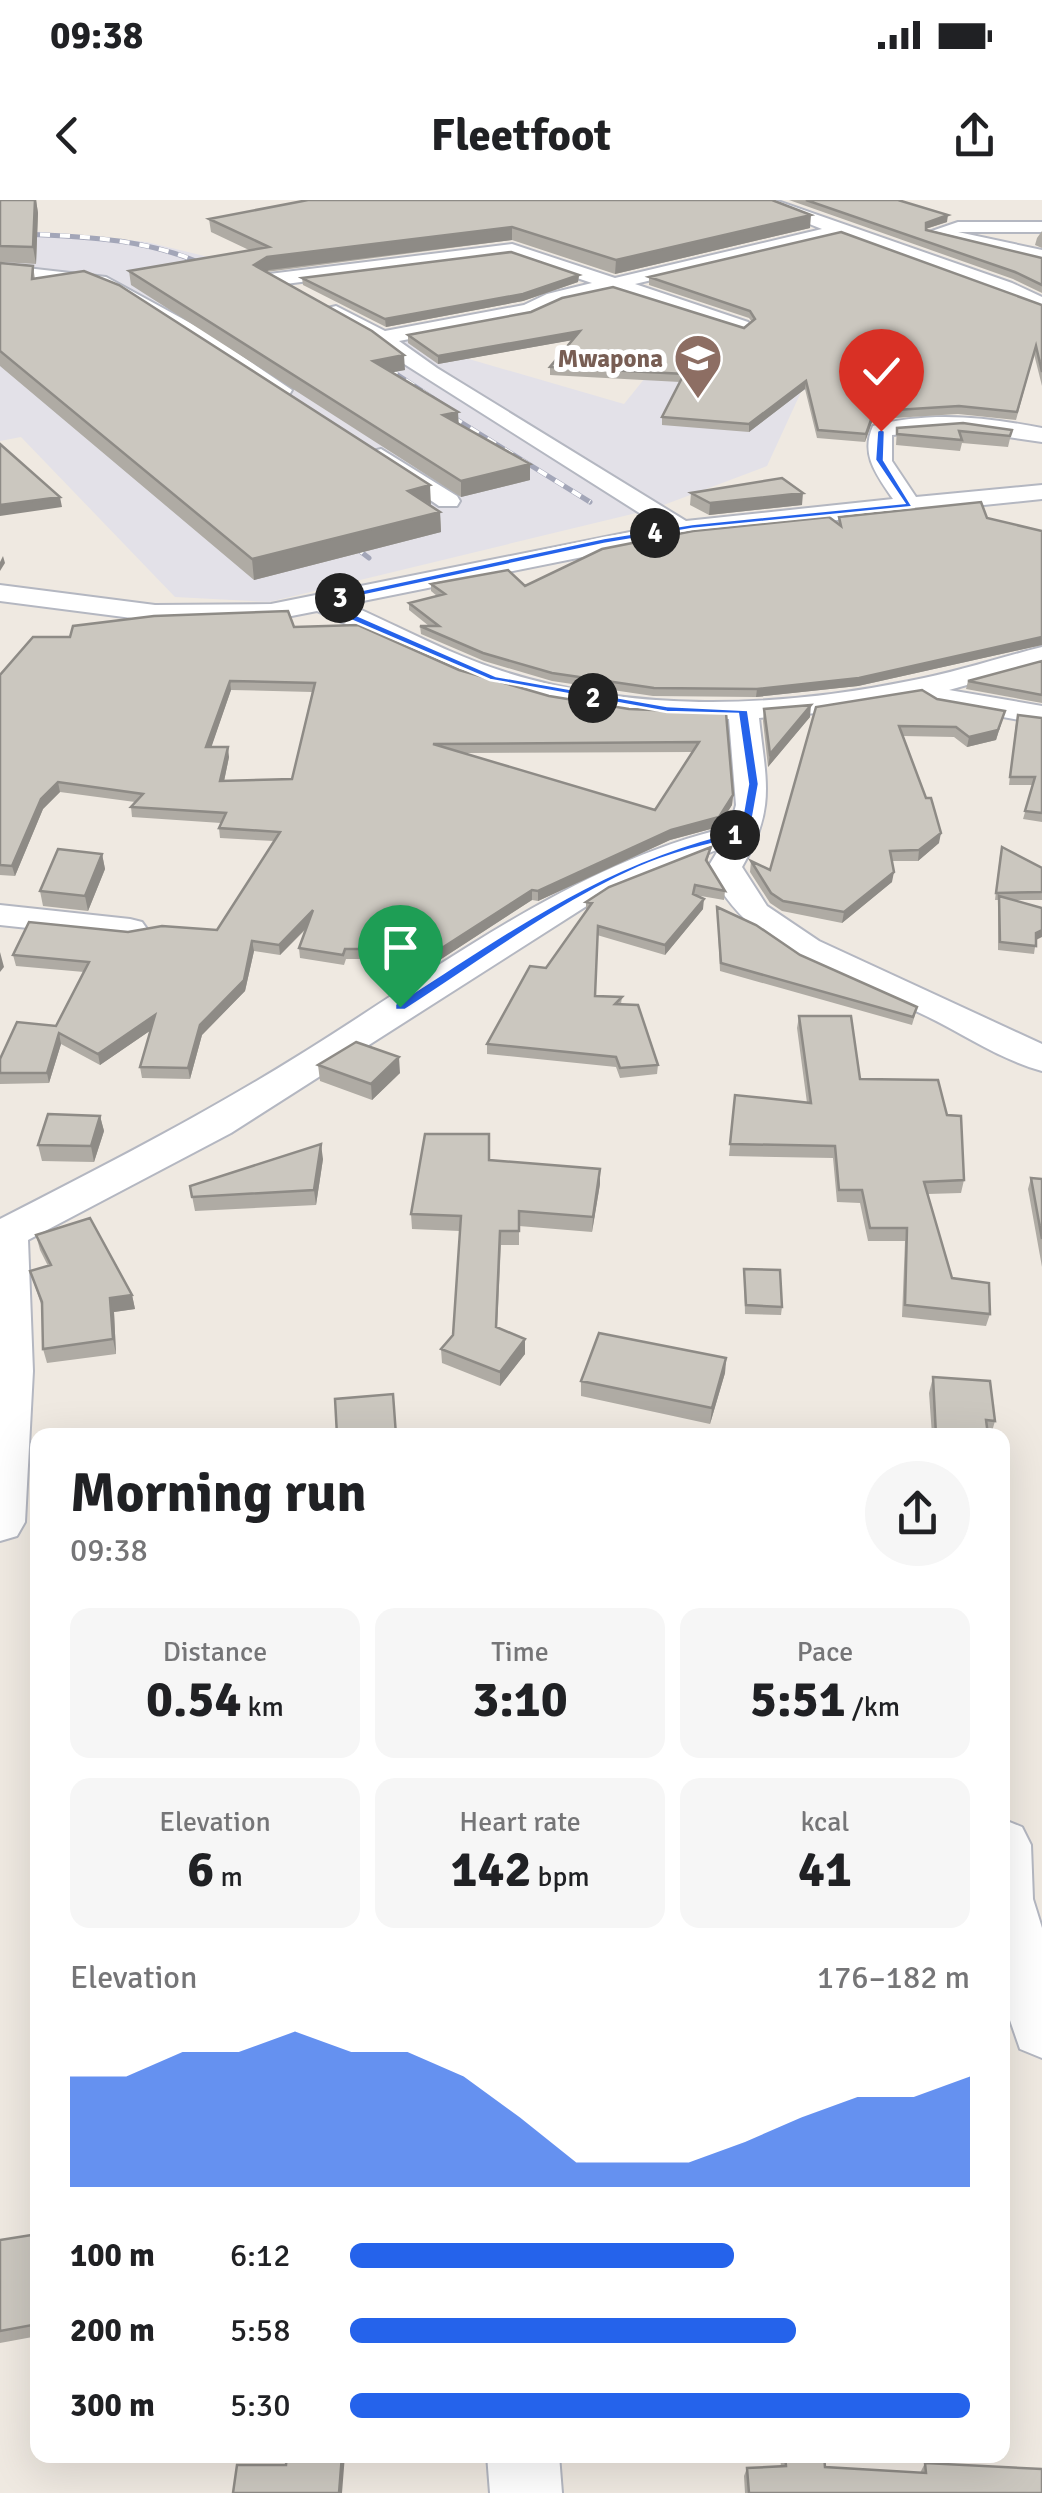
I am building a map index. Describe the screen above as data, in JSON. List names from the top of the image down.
{
  "places": {
    "school or university": ["Mwapona"]
  },
  "page": {
    "status": "09:38",
    "header": "Fleetfoot",
    "pins": [
      "4",
      "3",
      "2",
      "1"
    ],
    "heading": ["Morning run", "09:38"],
    "stats": [
      ["Distance", "0.54 km"],
      ["Time", "3:10"],
      ["Pace", "5:51 /km"],
      ["Elevation", "6 m"],
      ["Heart rate", "142 bpm"],
      ["kcal", "41"]
    ],
    "chart": ["Elevation", "176–182 m"],
    "list": [
      {
        "name": "100 m",
        "note": "6:12"
      },
      {
        "name": "200 m",
        "note": "5:58"
      },
      {
        "name": "300 m",
        "note": "5:30"
      }
    ]
  }
}
